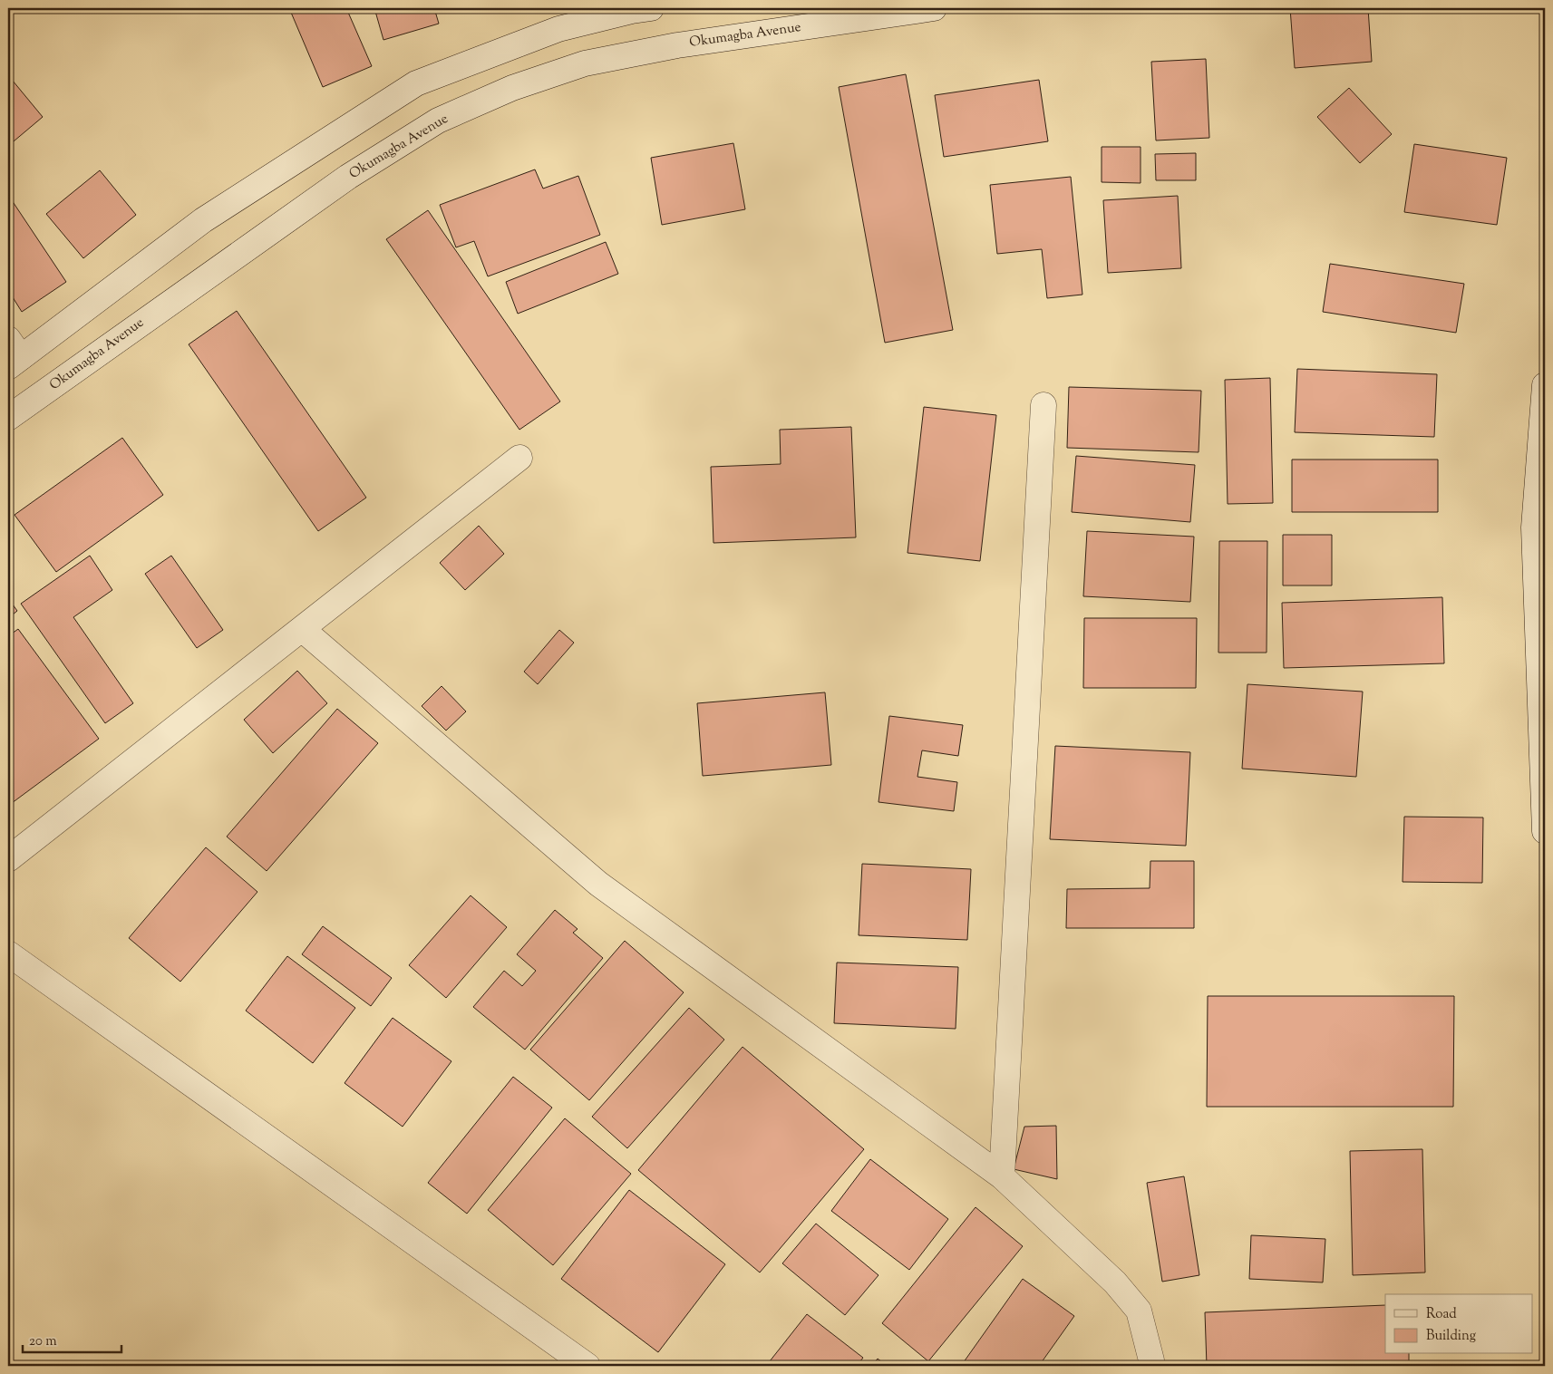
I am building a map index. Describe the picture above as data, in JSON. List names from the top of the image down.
{
  "streets": {
    "street": ["Okumagba Avenue"]
  },
  "legend": ["Road", "Building"],
  "scale_bar": "20 m"
}
